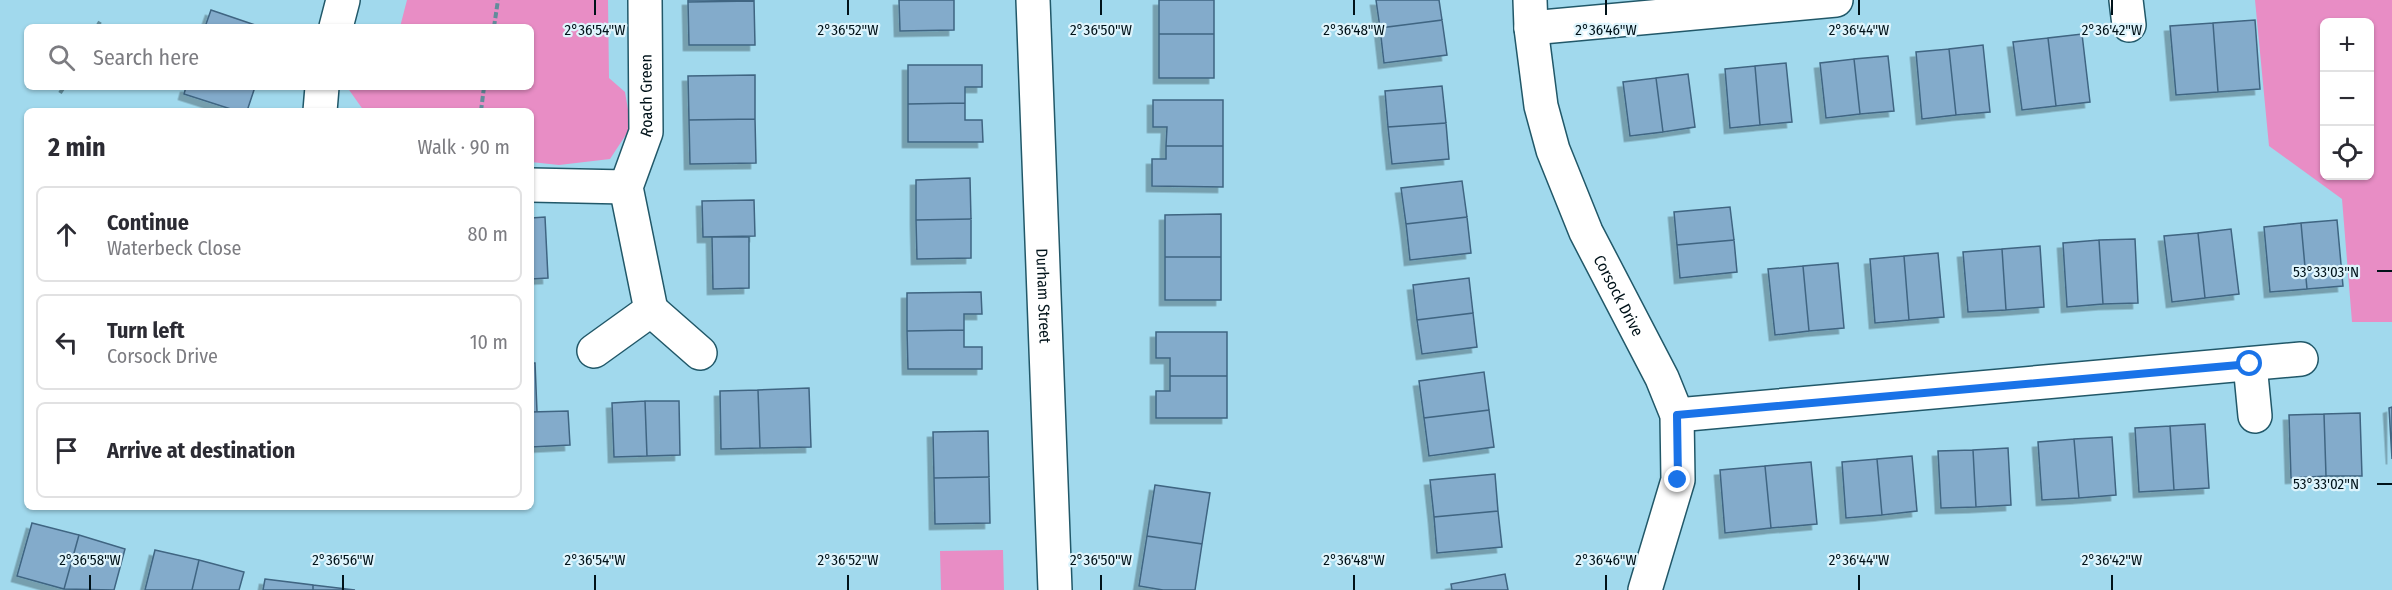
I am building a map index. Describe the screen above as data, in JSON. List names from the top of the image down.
{
  "streets": {
    "street": ["Roach Green", "Durham Street", "Corsock Drive"]
  },
  "page": {
    "map_buttons": ["+", "−"],
    "search": "Search here",
    "heading": ["2 min", "Walk · 90 m"],
    "list": [
      ["Continue", "Waterbeck Close", "80 m"],
      ["Turn left", "Corsock Drive", "10 m"],
      "Arrive at destination"
    ]
  },
  "coordinates": [
    "2°36'54\"W",
    "2°36'52\"W",
    "2°36'50\"W",
    "2°36'48\"W",
    "2°36'46\"W",
    "2°36'44\"W",
    "2°36'42\"W",
    "53°33'03\"N",
    "53°33'02\"N",
    "2°36'58\"W",
    "2°36'56\"W"
  ]
}
